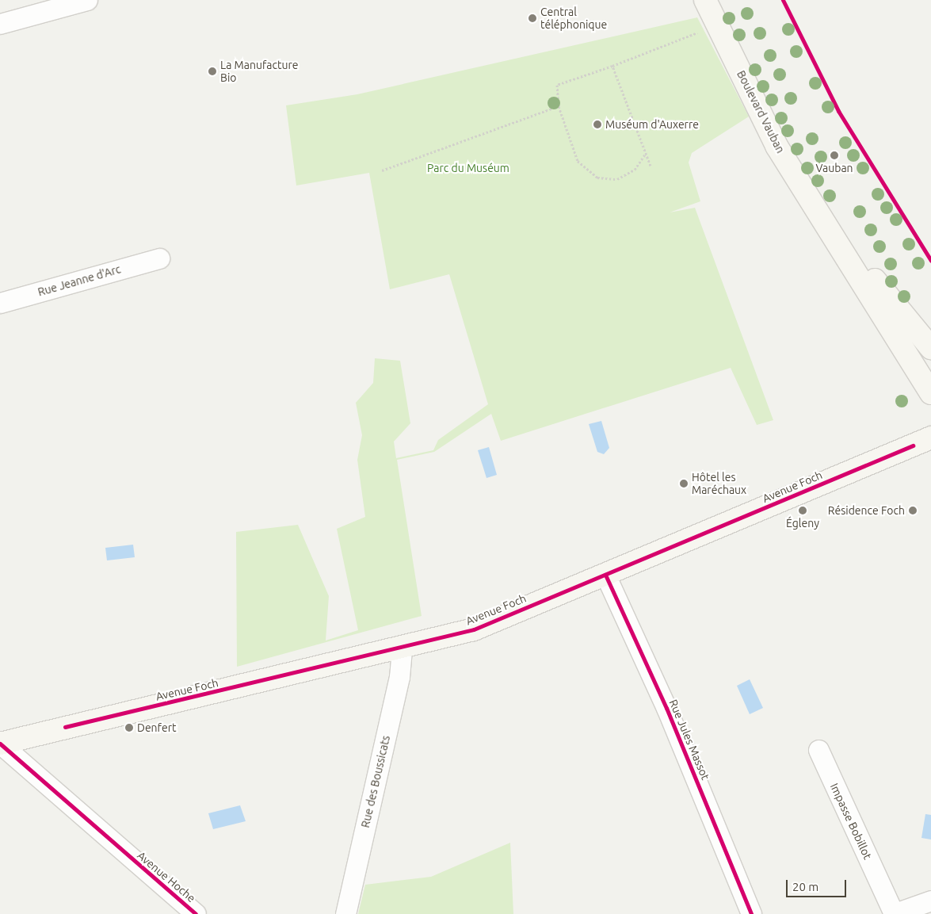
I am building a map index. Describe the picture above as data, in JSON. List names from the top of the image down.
{
  "streets": {
    "main road": ["Boulevard Vauban", "Avenue Foch"],
    "street": [
      "Rue Jeanne d'Arc",
      "Rue Jules Massot",
      "Rue des Boussicats",
      "Impasse Bobillot",
      "Avenue Hoche"
    ]
  },
  "crossings": [
    ["Avenue Foch", "Rue Jules Massot"],
    ["Avenue Foch", "Rue des Boussicats"],
    ["Avenue Foch", "Avenue Hoche"]
  ],
  "parks": ["Parc du Muséum"],
  "places": [
    "Central téléphonique",
    "La Manufacture Bio",
    "Muséum d'Auxerre",
    "Vauban",
    "Hôtel les Maréchaux",
    "Égleny",
    "Résidence Foch",
    "Denfert"
  ],
  "scale_bar": "20 m"
}
